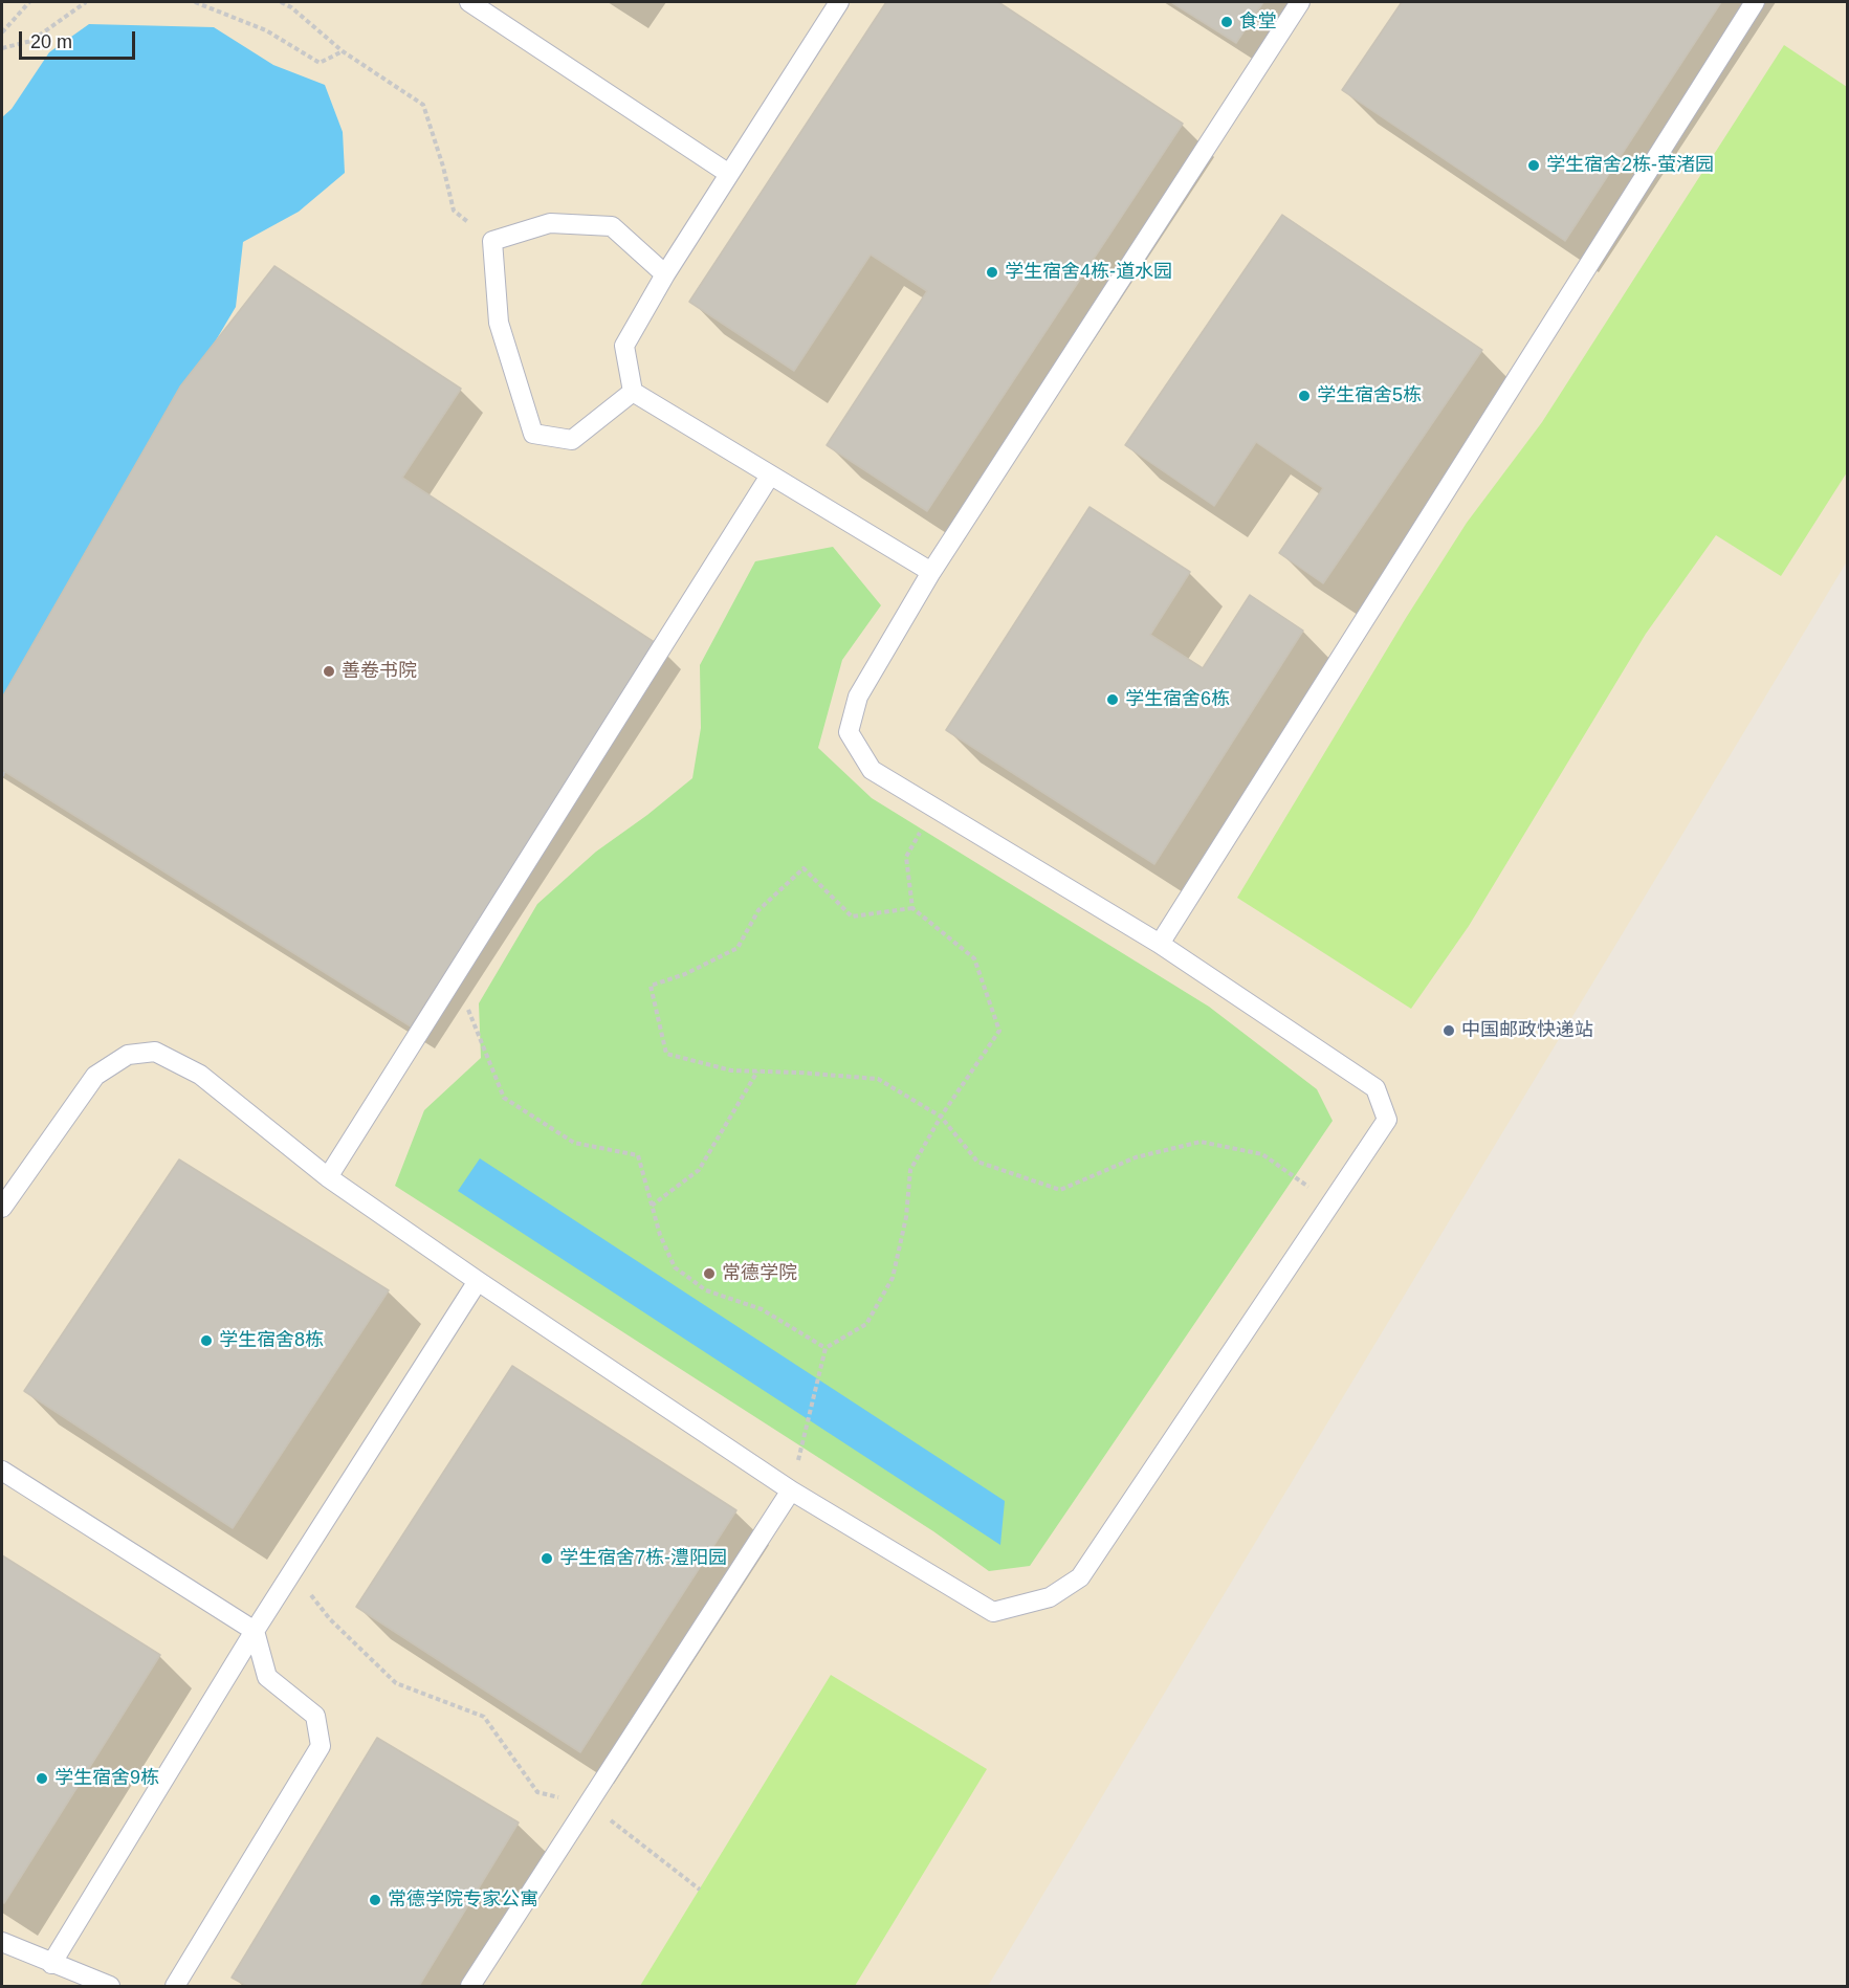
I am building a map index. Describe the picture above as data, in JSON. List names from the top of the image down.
{
  "places": [
    "食堂",
    "学生宿舍2栋-萤渚园",
    "学生宿舍4栋-道水园",
    "学生宿舍5栋",
    "善卷书院",
    "学生宿舍6栋",
    "中国邮政快递站",
    "常德学院",
    "学生宿舍8栋",
    "学生宿舍7栋-澧阳园",
    "学生宿舍9栋",
    "常德学院专家公寓"
  ],
  "scale_bar": "20 m"
}
